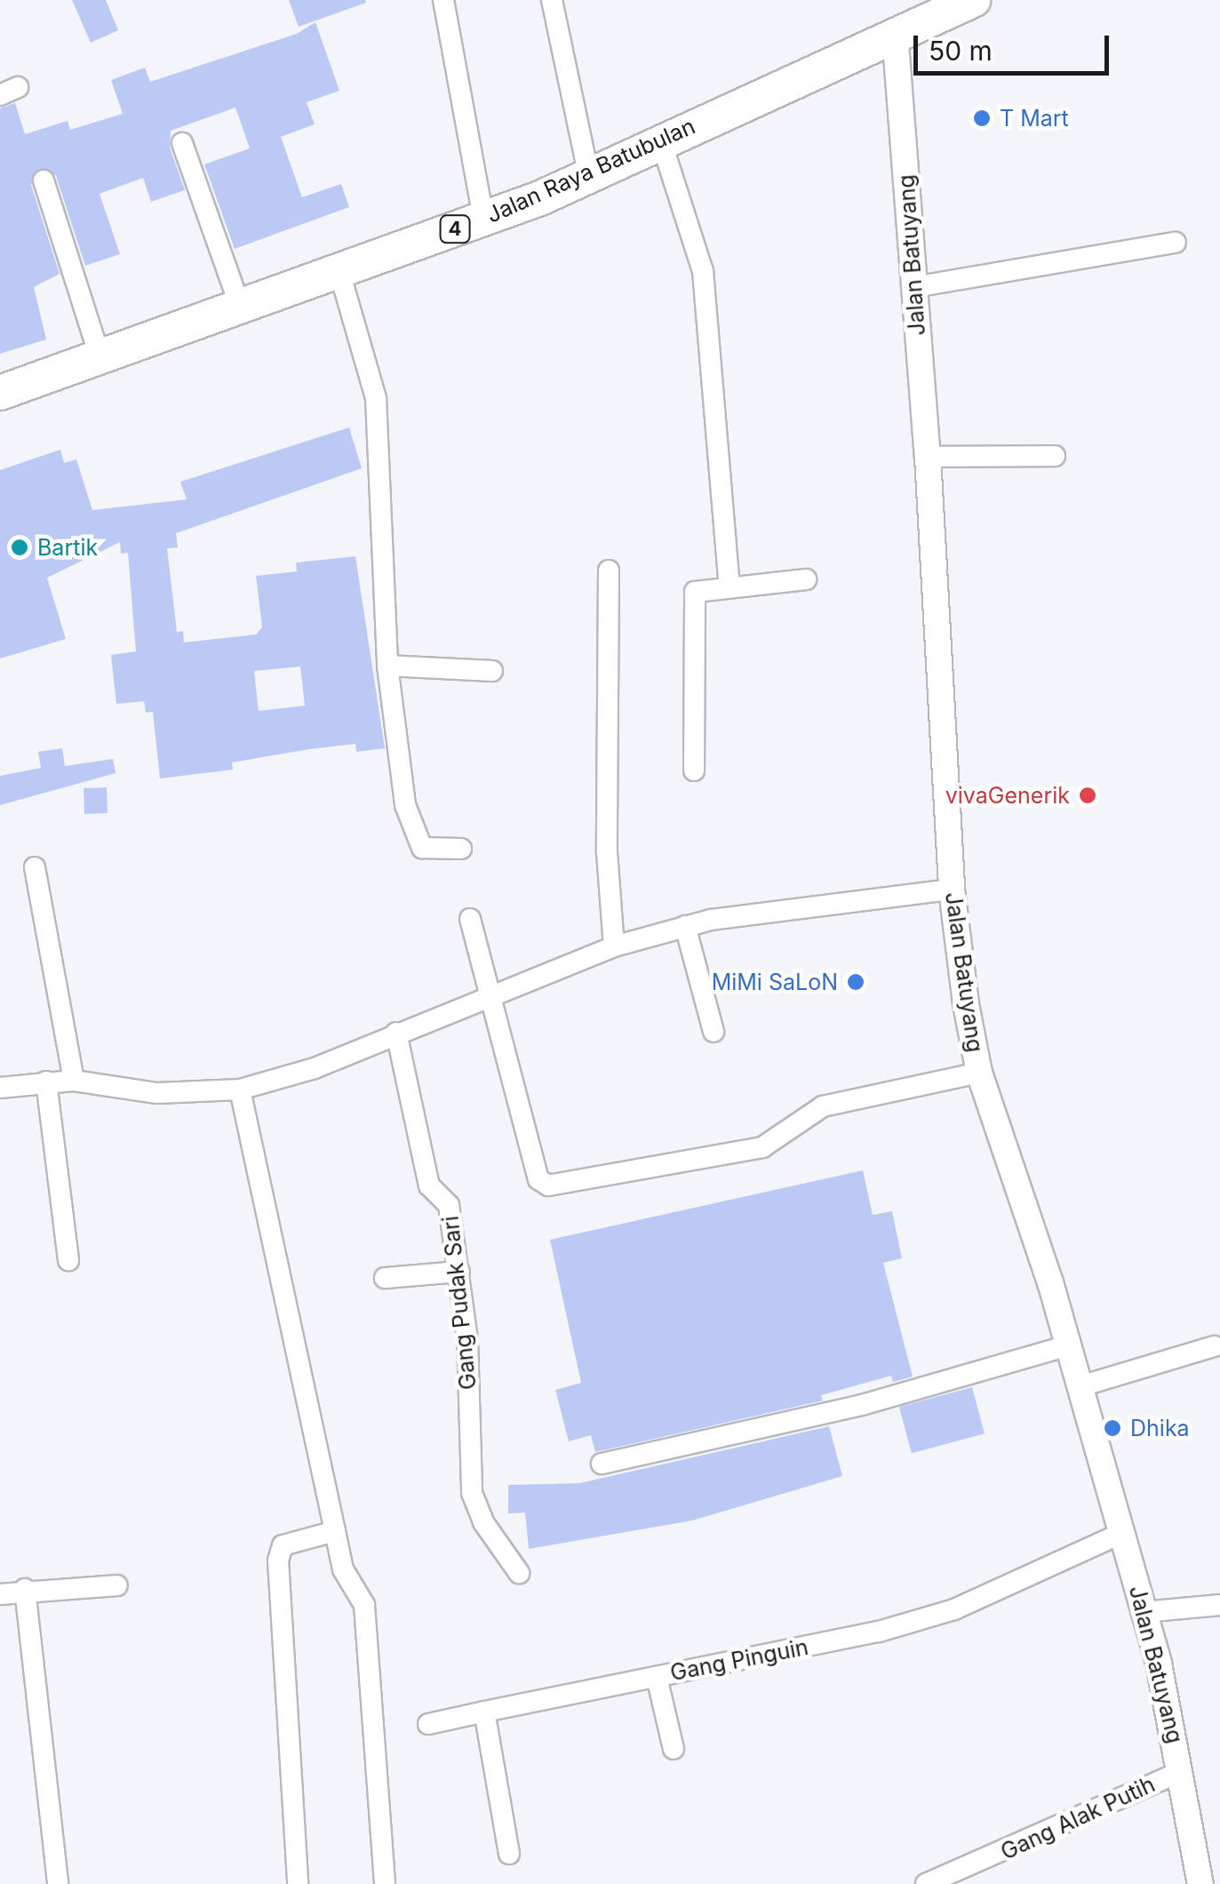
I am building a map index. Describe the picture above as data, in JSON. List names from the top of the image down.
{
  "streets": {
    "highway": ["Jalan Raya Batubulan", "4"],
    "street": [
      "Jalan Batuyang",
      "Gang Pudak Sari",
      "Gang Pinguin",
      "Gang Alak Putih"
    ]
  },
  "crossings": [
    ["Jalan Raya Batubulan", "Jalan Batuyang"],
    ["Jalan Batuyang", "Gang Pinguin"],
    ["Jalan Batuyang", "Gang Alak Putih"]
  ],
  "places": [
    "T Mart",
    "Bartik",
    "vivaGenerik",
    "MiMi SaLoN",
    "Dhika"
  ],
  "scale_bar": "50 m"
}
